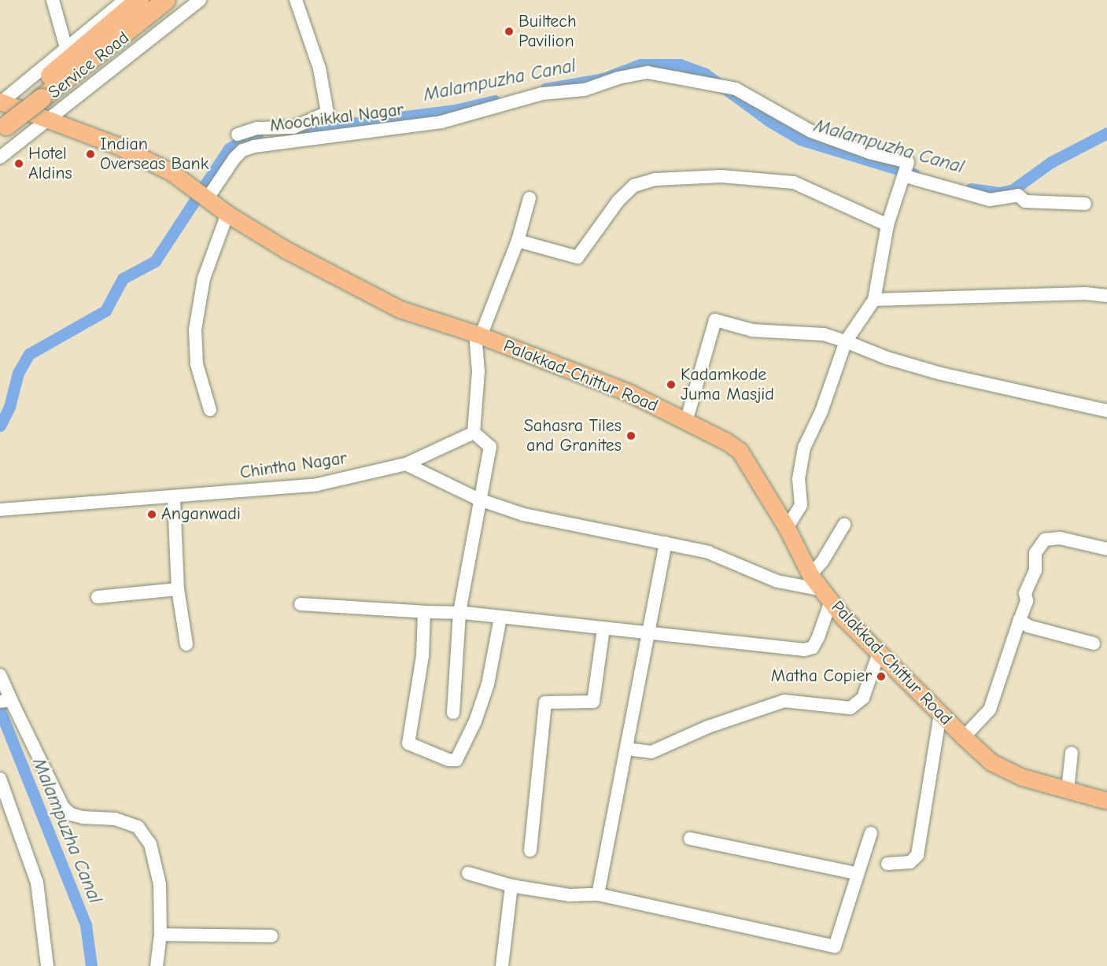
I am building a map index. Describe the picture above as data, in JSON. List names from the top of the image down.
{
  "streets": {
    "main road": ["Palakkad-Chittur Road"],
    "street": ["Service Road", "Moochikkal Nagar", "Chintha Nagar"]
  },
  "crossings": [
    ["Service Road", "Palakkad-Chittur Road"],
    ["Moochikkal Nagar", "Palakkad-Chittur Road"]
  ],
  "water": ["Malampuzha Canal"],
  "places": [
    "Builtech Pavilion",
    "Indian Overseas Bank",
    "Hotel Aldins",
    "Kadamkode Juma Masjid",
    "Sahasra Tiles and Granites",
    "Anganwadi",
    "Matha Copier"
  ]
}
